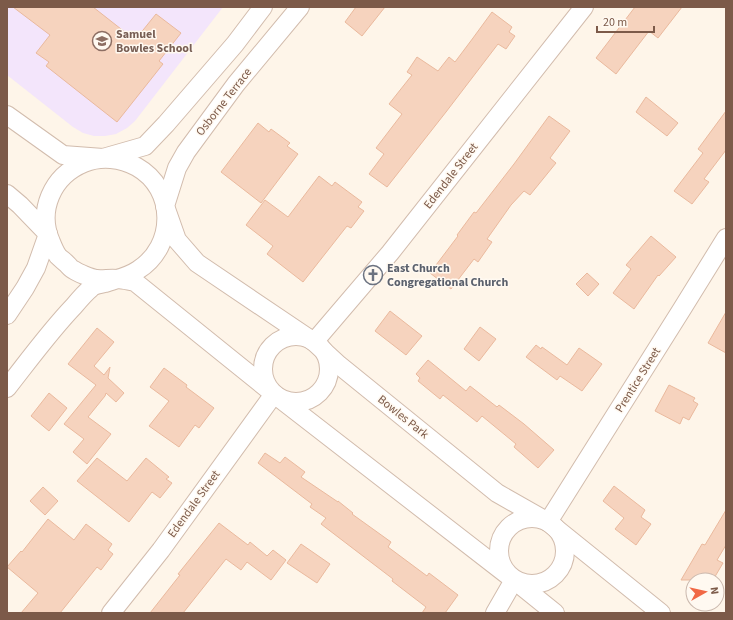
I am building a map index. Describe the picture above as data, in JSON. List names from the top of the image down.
{
  "streets": {
    "street": [
      "Osborne Terrace",
      "Edendale Street",
      "Prentice Street",
      "Bowles Park"
    ]
  },
  "crossings": [
    ["Osborne Terrace", "Bowles Park"],
    ["Edendale Street", "Bowles Park"],
    ["Prentice Street", "Bowles Park"]
  ],
  "places": {
    "school or university": ["Samuel Bowles School"],
    "church": ["East Church Congregational Church"]
  },
  "scale_bar": "20 m",
  "north": "right"
}
